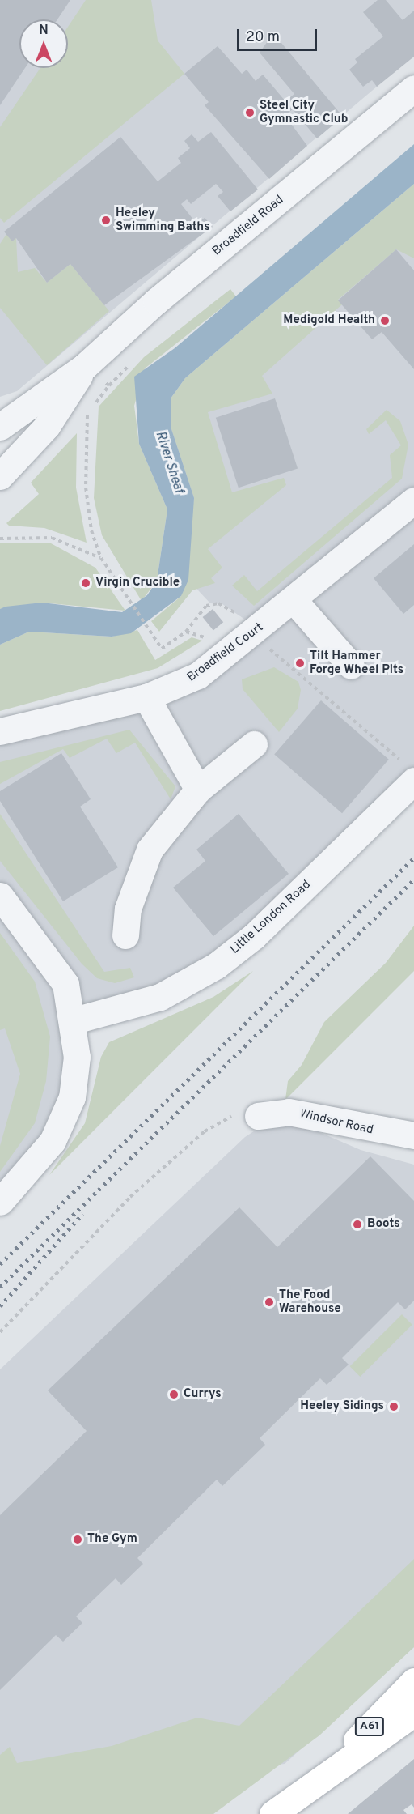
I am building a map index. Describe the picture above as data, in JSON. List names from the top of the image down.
{
  "streets": {
    "highway": ["A61"],
    "street": [
      "Broadfield Road",
      "Broadfield Court",
      "Little London Road",
      "Windsor Road"
    ]
  },
  "water": ["River Sheaf"],
  "places": [
    "Steel City Gymnastic Club",
    "Heeley Swimming Baths",
    "Medigold Health",
    "Virgin Crucible",
    "Tilt Hammer Forge Wheel Pits",
    "Boots",
    "The Food Warehouse",
    "Currys",
    "Heeley Sidings",
    "The Gym"
  ],
  "scale_bar": "20 m",
  "north": "top"
}
